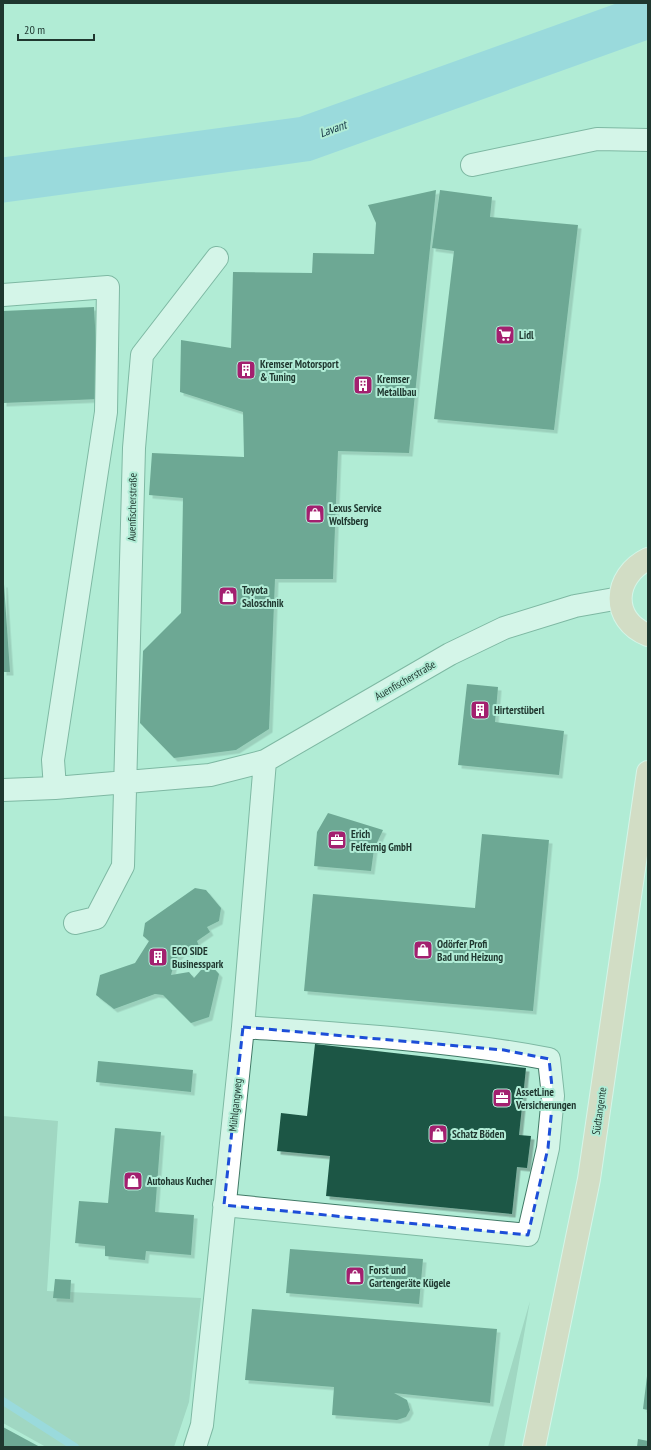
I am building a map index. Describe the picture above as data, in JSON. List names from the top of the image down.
{
  "streets": {
    "main road": ["Südtangente"],
    "street": ["Auenfischerstraße", "Mühlgangweg"]
  },
  "crossings": [
    ["Auenfischerstraße", "Mühlgangweg"]
  ],
  "water": ["Lavant"],
  "places": {
    "supermarket": ["Lidl"],
    "building": [
      "Kremser Motorsport & Tuning",
      "Kremser Metallbau",
      "Hirterstüberl",
      "ECO SIDE Businesspark"
    ],
    "shop": [
      "Lexus Service Wolfsberg",
      "Toyota Saloschnik",
      "Odörfer Profi Bad und Heizung",
      "Schatz Böden",
      "Autohaus Kucher",
      "Forst und Gartengeräte Kügele"
    ],
    "office": ["Erich Felfernig GmbH", "AssetLine Versicherungen"]
  },
  "scale_bar": "20 m"
}
